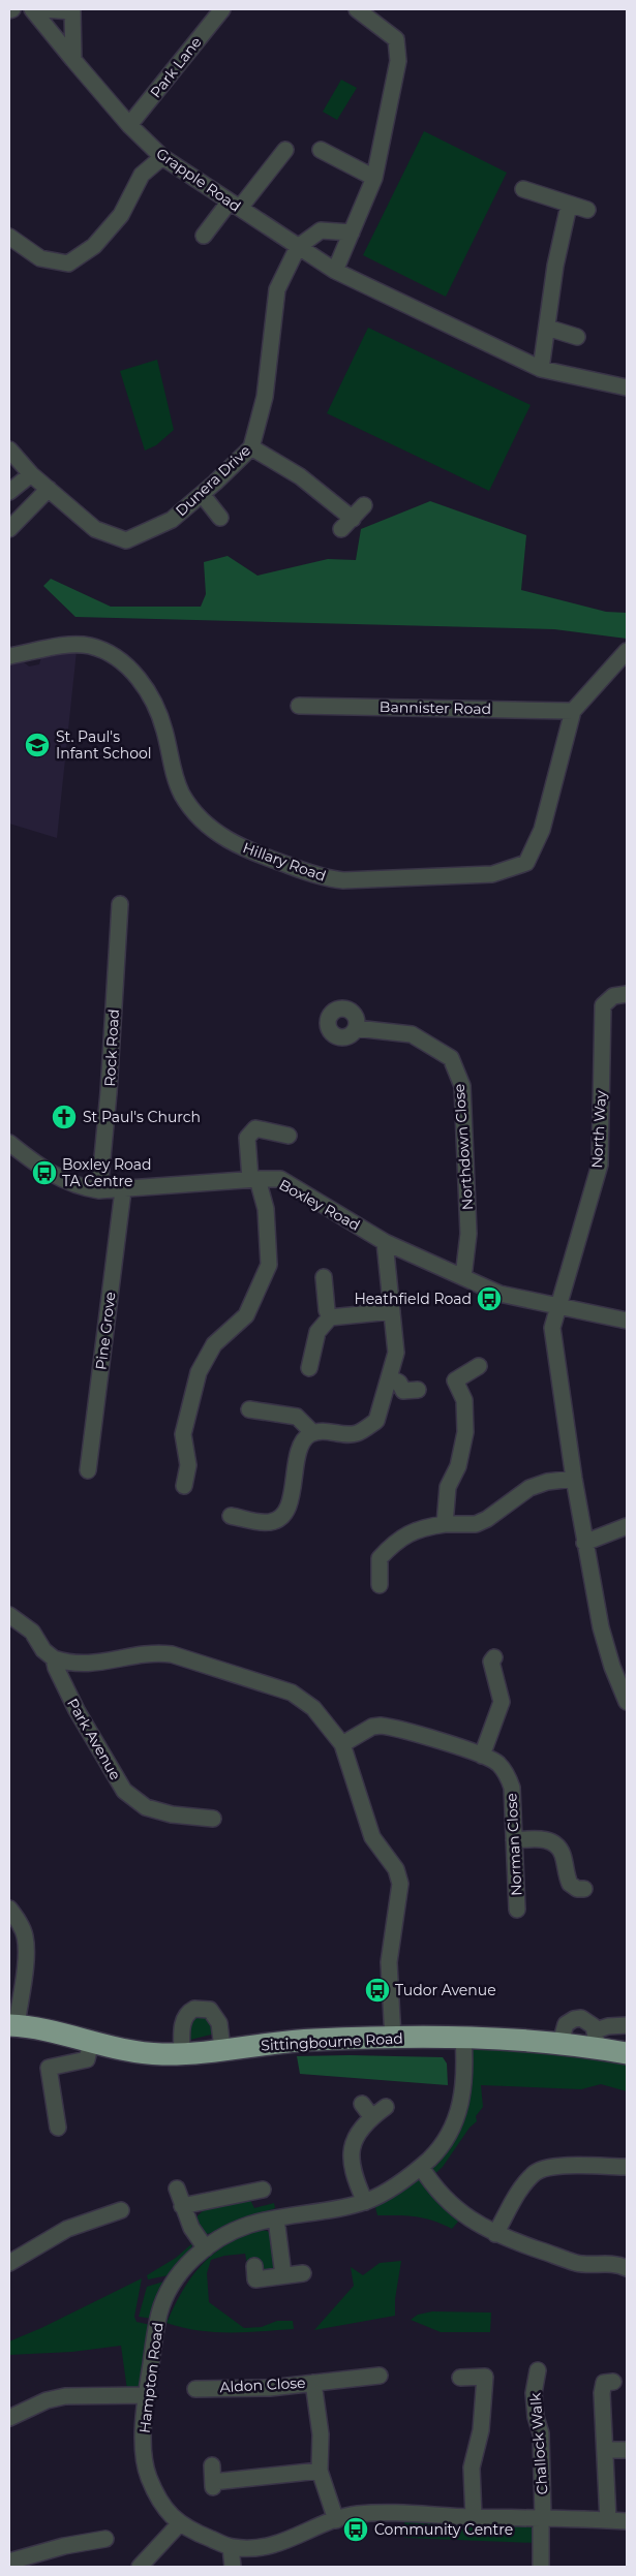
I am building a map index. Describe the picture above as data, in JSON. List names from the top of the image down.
{
  "streets": {
    "highway": ["Sittingbourne Road"],
    "street": [
      "Park Lane",
      "Grapple Road",
      "Dunera Drive",
      "Bannister Road",
      "Hillary Road",
      "Rock Road",
      "North Way",
      "Northdown Close",
      "Boxley Road",
      "Pine Grove",
      "Park Avenue",
      "Norman Close",
      "Hampton Road",
      "Aldon Close",
      "Challock Walk"
    ]
  },
  "crossings": [
    ["Park Lane", "Grapple Road"],
    ["Grapple Road", "Dunera Drive"],
    ["Bannister Road", "Hillary Road"],
    ["Rock Road", "Boxley Road"],
    ["North Way", "Boxley Road"],
    ["Northdown Close", "Boxley Road"],
    ["Boxley Road", "Pine Grove"],
    ["Sittingbourne Road", "Hampton Road"],
    ["Hampton Road", "Aldon Close"],
    ["Hampton Road", "Challock Walk"]
  ],
  "places": {
    "school or university": ["St. Paul's Infant School"],
    "church": ["St Paul's Church"],
    "bus stop": [
      "Boxley Road TA Centre",
      "Heathfield Road",
      "Tudor Avenue",
      "Community Centre"
    ]
  }
}
